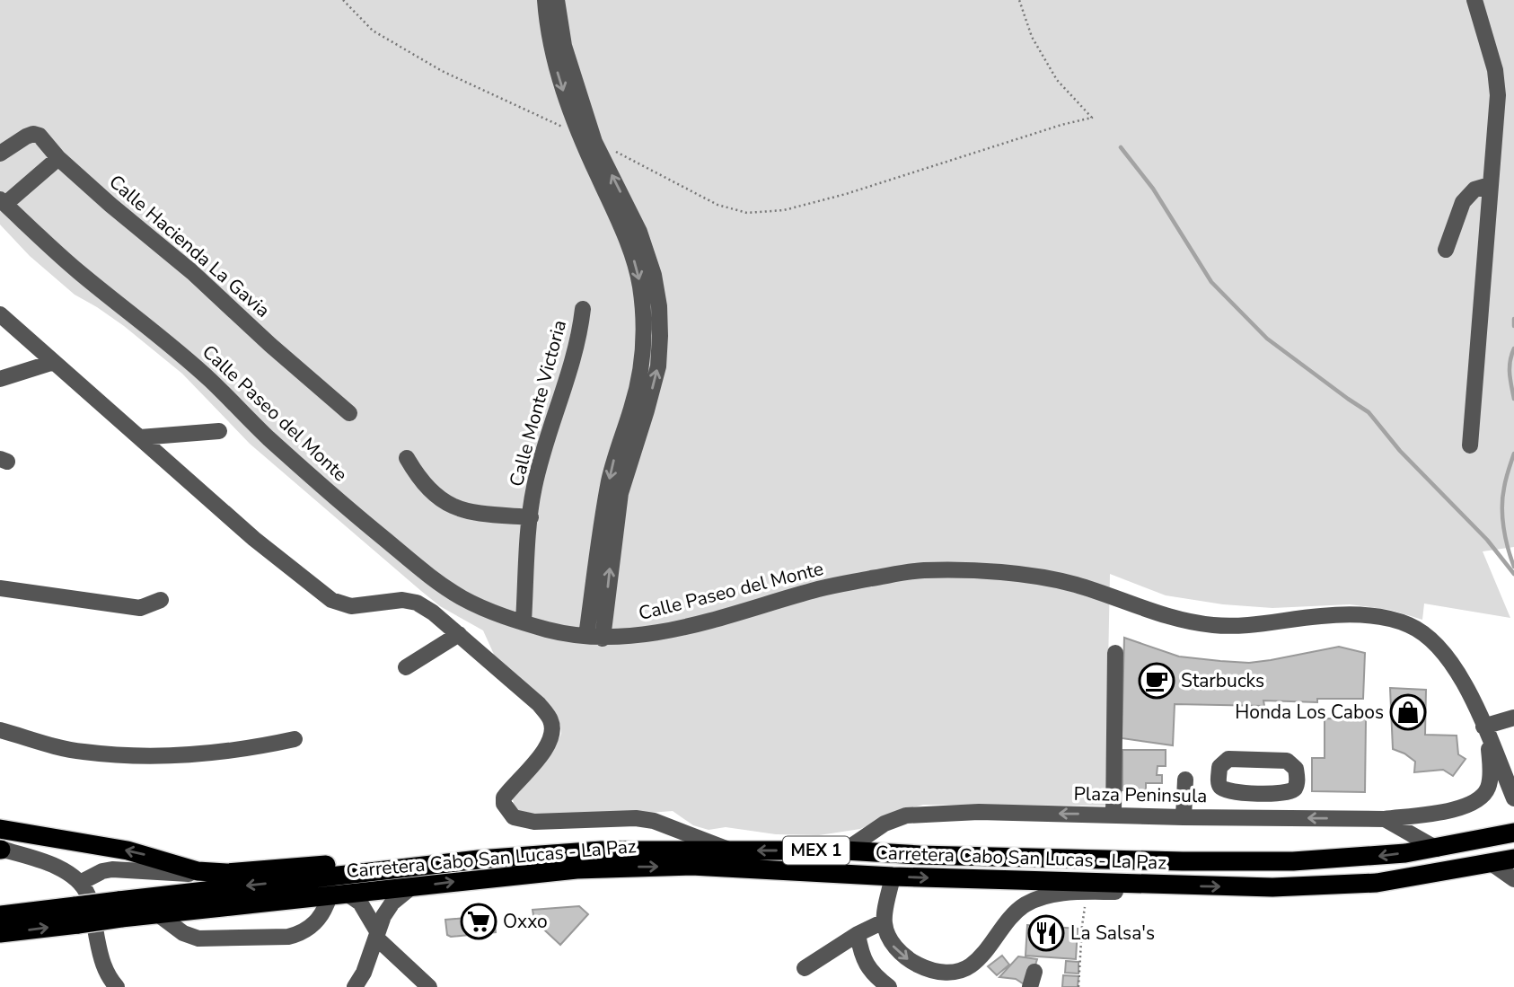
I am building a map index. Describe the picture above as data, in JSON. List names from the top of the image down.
{
  "streets": {
    "highway": ["MEX 1", "Carretera Cabo San Lucas - La Paz"],
    "street": [
      "Calle Hacienda La Gavia",
      "Calle Monte Victoria",
      "Calle Paseo del Monte",
      "Plaza Peninsula"
    ]
  },
  "crossings": [
    ["Calle Monte Victoria", "Calle Paseo del Monte"],
    ["Plaza Peninsula", "Carretera Cabo San Lucas - La Paz"]
  ],
  "one_way": ["Plaza Peninsula"],
  "places": {
    "cafe": ["Starbucks"],
    "shop": ["Honda Los Cabos"],
    "supermarket": ["Oxxo"],
    "restaurant": ["La Salsa's"]
  }
}
